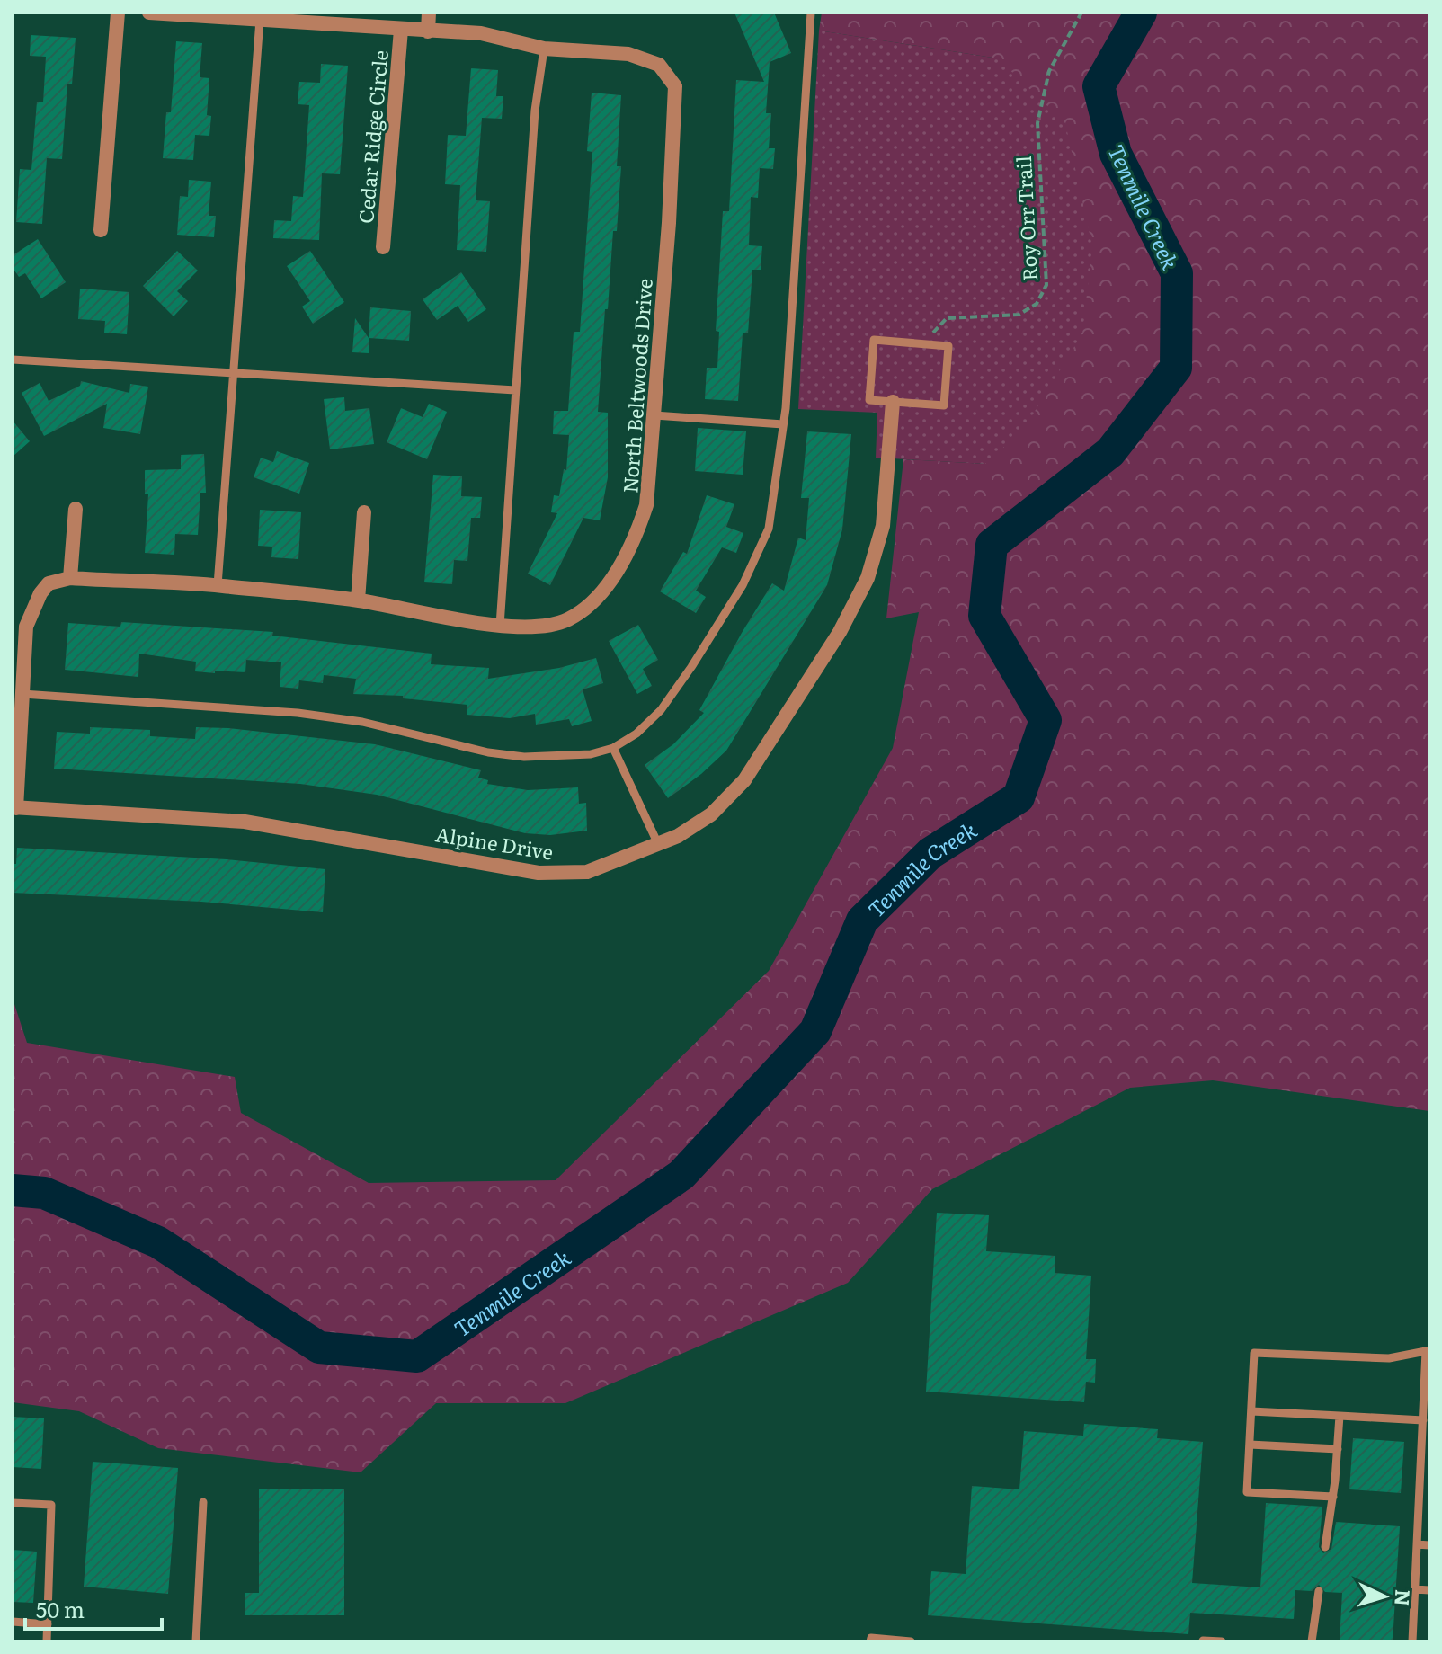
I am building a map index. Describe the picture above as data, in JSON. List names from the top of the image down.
{
  "streets": {
    "street": ["Cedar Ridge Circle", "North Beltwoods Drive", "Alpine Drive"],
    "path": ["Roy Orr Trail"]
  },
  "crossings": [
    ["Cedar Ridge Circle", "North Beltwoods Drive"]
  ],
  "water": ["Tenmile Creek"],
  "scale_bar": "50 m",
  "north": "right"
}
